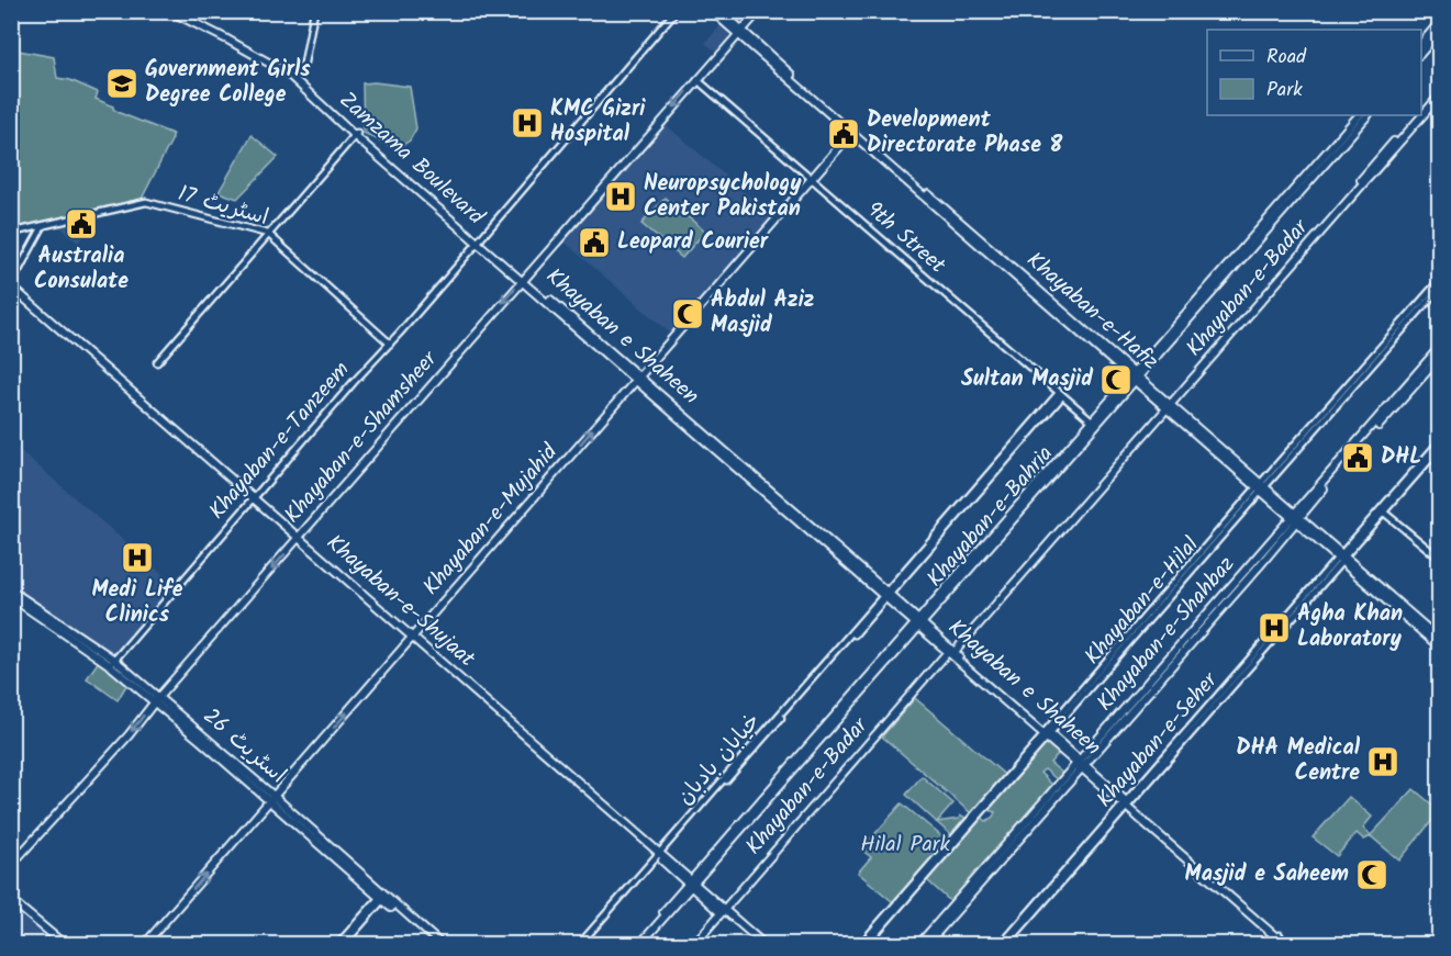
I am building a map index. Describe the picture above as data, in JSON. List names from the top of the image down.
{
  "streets": {
    "main road": [
      "Zamzama Boulevard",
      "Khayaban-e-Badar",
      "Khayaban-e-Hafiz",
      "Khayaban e Shaheen",
      "Khayaban-e-Shamsheer",
      "Khayaban-e-Bahria",
      "Khayaban-e-Mujahid",
      "Khayaban-e-Shujaat",
      "Khayaban-e-Shahbaz",
      "اسٹریٹ 26"
    ],
    "street": [
      "اسٹریٹ 17",
      "9th Street",
      "Khayaban-e-Tanzeem",
      "Khayaban-e-Seher",
      "خیابان بادبان"
    ]
  },
  "crossings": [
    ["Zamzama Boulevard", "Khayaban e Shaheen"],
    ["Zamzama Boulevard", "Khayaban-e-Shamsheer"],
    ["Zamzama Boulevard", "Khayaban-e-Tanzeem"],
    ["اسٹریٹ 17", "Khayaban-e-Tanzeem"],
    ["9th Street", "Khayaban-e-Shamsheer"],
    ["9th Street", "Khayaban-e-Bahria"],
    ["9th Street", "Khayaban-e-Mujahid"],
    ["9th Street", "خیابان بادبان"],
    ["Khayaban-e-Badar", "Khayaban-e-Hafiz"],
    ["Khayaban-e-Badar", "Khayaban e Shaheen"],
    ["Khayaban-e-Badar", "Khayaban-e-Shujaat"],
    ["Khayaban-e-Hafiz", "Khayaban-e-Shamsheer"],
    ["Khayaban-e-Hafiz", "Khayaban-e-Bahria"],
    ["Khayaban-e-Hafiz", "Khayaban-e-Mujahid"],
    ["Khayaban-e-Hafiz", "Khayaban-e-Shahbaz"],
    ["Khayaban-e-Hafiz", "Khayaban-e-Seher"],
    ["Khayaban e Shaheen", "Khayaban-e-Shamsheer"],
    ["Khayaban e Shaheen", "Khayaban-e-Bahria"],
    ["Khayaban e Shaheen", "Khayaban-e-Mujahid"],
    ["Khayaban e Shaheen", "Khayaban-e-Shahbaz"],
    ["Khayaban e Shaheen", "Khayaban-e-Seher"],
    ["Khayaban e Shaheen", "خیابان بادبان"],
    ["Khayaban-e-Shamsheer", "Khayaban-e-Shujaat"],
    ["Khayaban-e-Shamsheer", "اسٹریٹ 26"],
    ["Khayaban-e-Tanzeem", "Khayaban-e-Shujaat"],
    ["Khayaban-e-Tanzeem", "اسٹریٹ 26"],
    ["Khayaban-e-Bahria", "Khayaban-e-Shujaat"],
    ["Khayaban-e-Mujahid", "Khayaban-e-Shujaat"],
    ["Khayaban-e-Mujahid", "اسٹریٹ 26"],
    ["Khayaban-e-Shujaat", "خیابان بادبان"]
  ],
  "one_way": ["Khayaban-e-Shamsheer", "Khayaban-e-Mujahid"],
  "parks": ["Hilal Park"],
  "places": {
    "school or university": ["Government Girls Degree College"],
    "hospital": [
      "KMC Gizri Hospital",
      "Neuropsychology Center Pakistan",
      "Medi Life Clinics",
      "Agha Khan Laboratory",
      "DHA Medical Centre"
    ],
    "public building": [
      "Development Directorate Phase 8",
      "Australia Consulate",
      "Leopard Courier",
      "DHL"
    ],
    "mosque": ["Abdul Aziz Masjid", "Sultan Masjid", "Masjid e Saheem"]
  },
  "legend": ["Road", "Park"]
}
